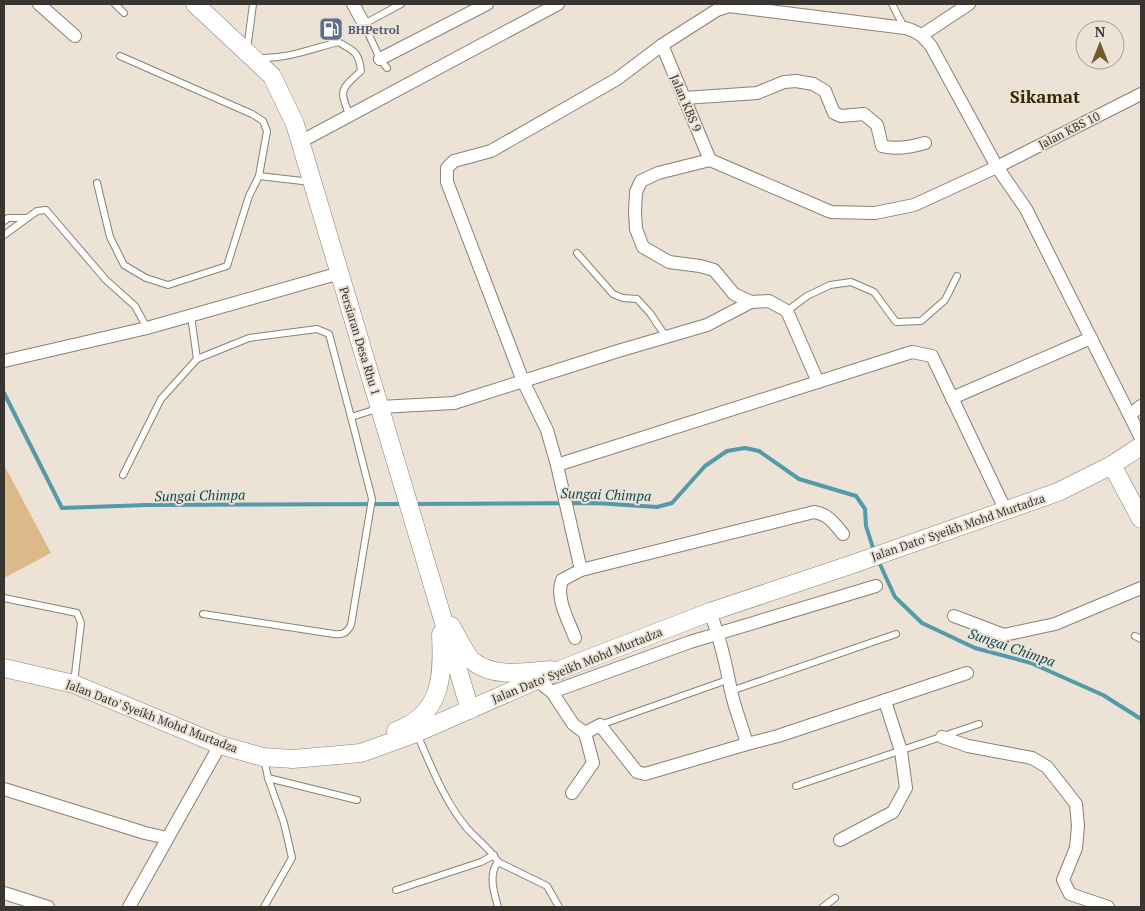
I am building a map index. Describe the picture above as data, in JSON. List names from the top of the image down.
{
  "streets": {
    "main road": ["Persiaran Desa Rhu 1", "Jalan Dato' Syeikh Mohd Murtadza"],
    "street": ["Jalan KBS 9", "Jalan KBS 10"]
  },
  "crossings": [
    ["Jalan KBS 9", "Jalan KBS 10"],
    ["Persiaran Desa Rhu 1", "Jalan Dato' Syeikh Mohd Murtadza"]
  ],
  "districts": ["Sikamat"],
  "water": ["Sungai Chimpa"],
  "places": {
    "fuel station": ["BHPetrol"]
  },
  "north": "top"
}
